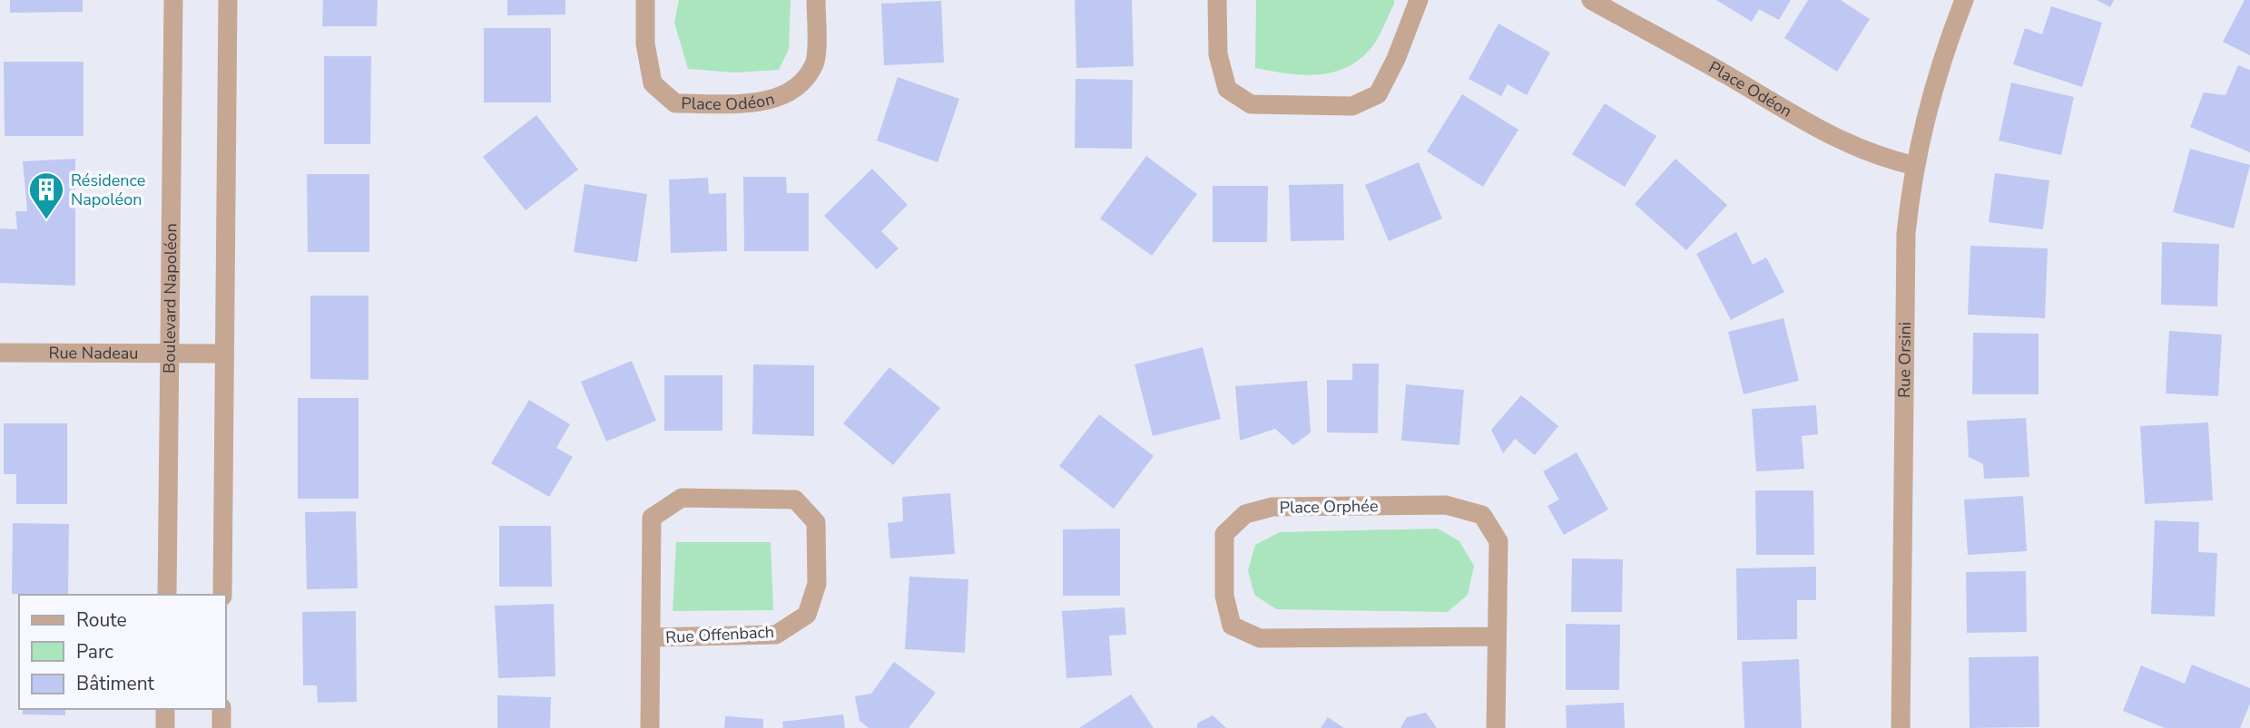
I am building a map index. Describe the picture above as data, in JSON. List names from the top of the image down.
{
  "streets": {
    "street": [
      "Place Odéon",
      "Boulevard Napoléon",
      "Rue Nadeau",
      "Rue Orsini",
      "Place Orphée",
      "Rue Offenbach"
    ]
  },
  "crossings": [
    ["Place Odéon", "Rue Orsini"],
    ["Boulevard Napoléon", "Rue Nadeau"]
  ],
  "places": {
    "building": ["Résidence Napoléon"]
  },
  "legend": ["Route", "Parc", "Bâtiment"]
}
